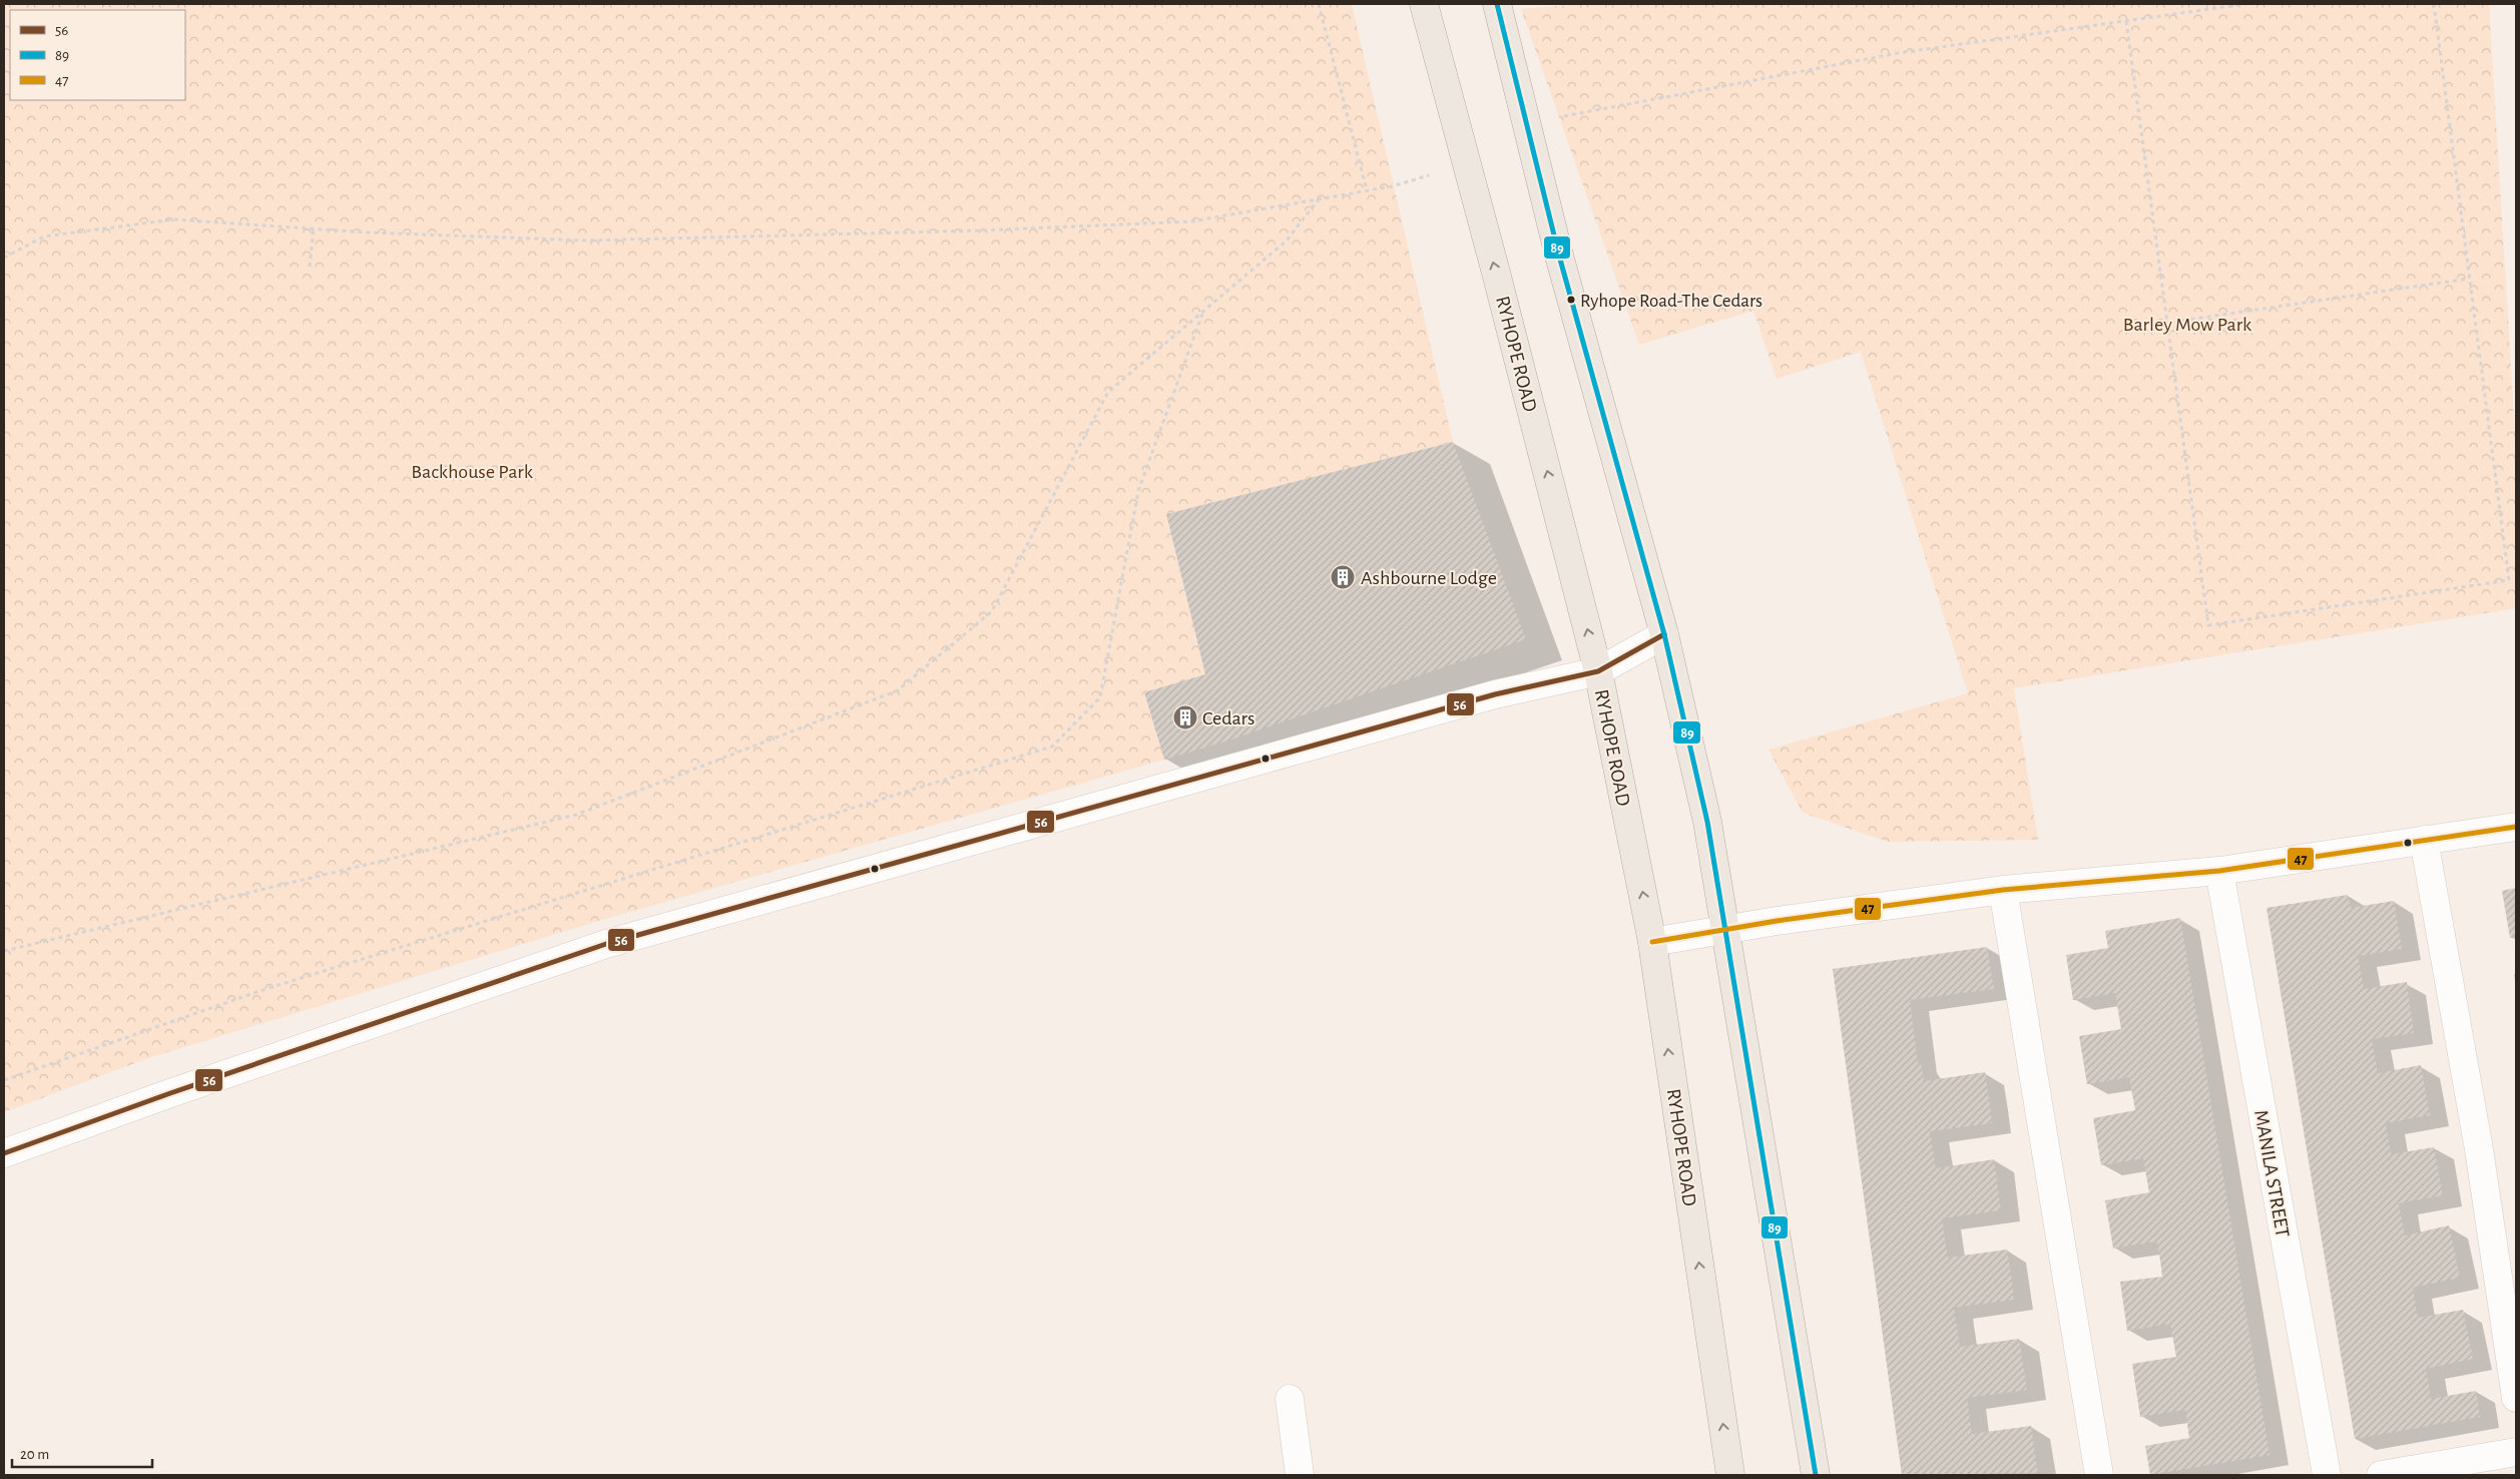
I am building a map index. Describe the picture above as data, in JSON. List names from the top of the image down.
{
  "streets": {
    "main road": ["RYHOPE ROAD"],
    "street": ["MANILA STREET"]
  },
  "parks": ["Barley Mow Park", "Backhouse Park"],
  "places": {
    "other": ["Ryhope Road-The Cedars"],
    "building": ["Ashbourne Lodge", "Cedars"]
  },
  "lines": ["transit line 89", "transit line 56", "transit line 47"],
  "legend": ["56", "89", "47"],
  "scale_bar": "20 m"
}
